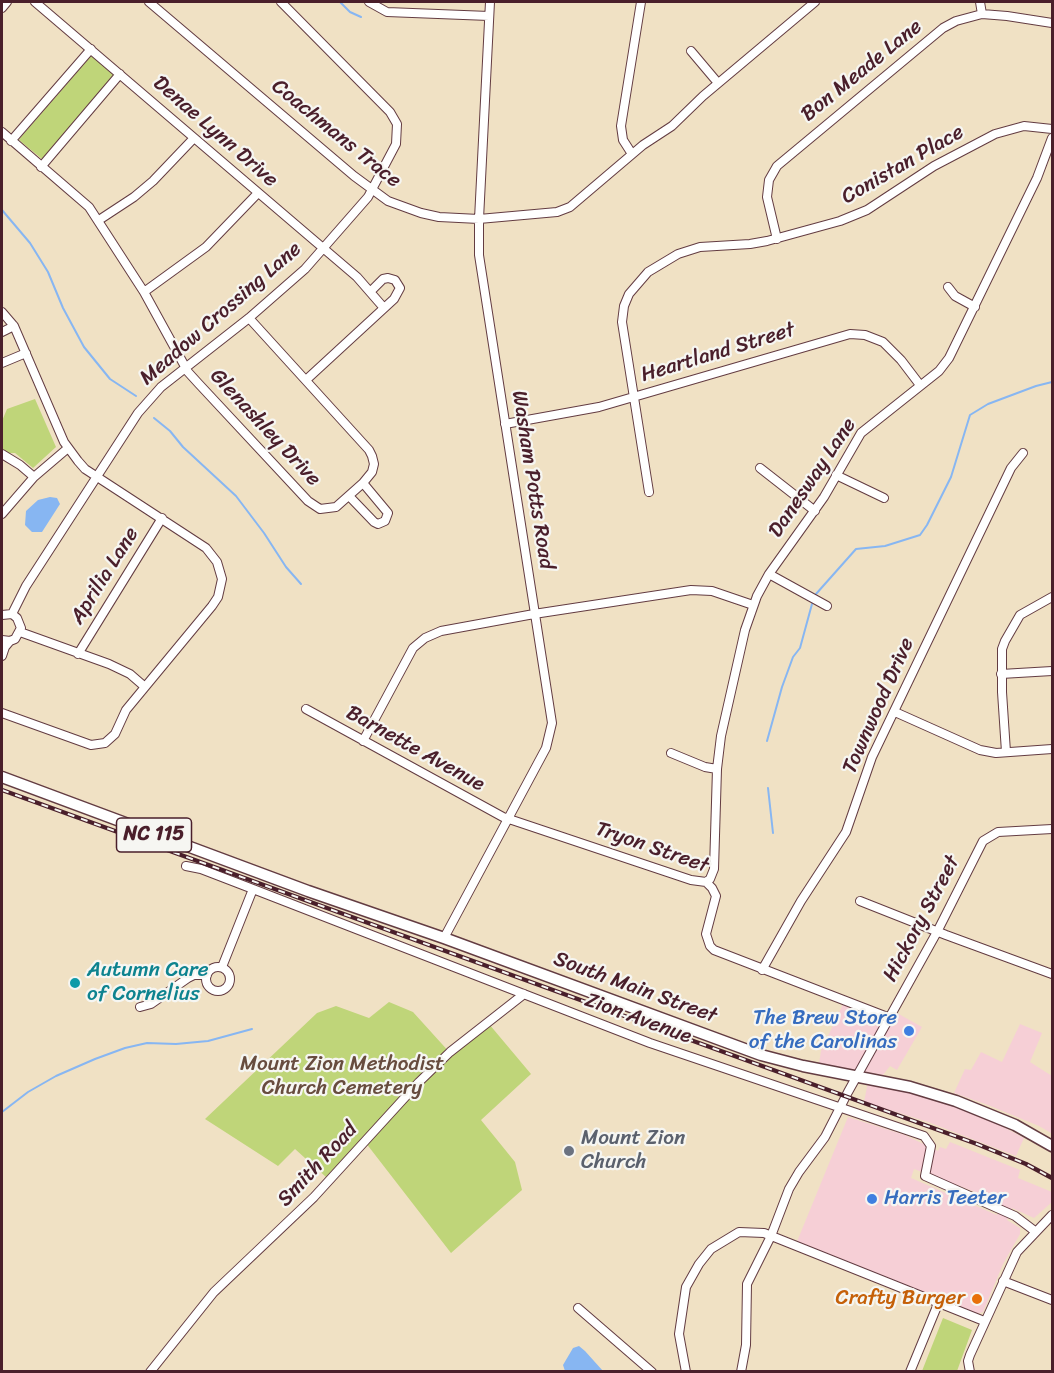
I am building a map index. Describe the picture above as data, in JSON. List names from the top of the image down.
{
  "streets": {
    "main road": ["NC 115", "South Main Street"],
    "street": [
      "Bon Meade Lane",
      "Denae Lynn Drive",
      "Coachmans Trace",
      "Conistan Place",
      "Meadow Crossing Lane",
      "Heartland Street",
      "Glenashley Drive",
      "Danesway Lane",
      "Washam Potts Road",
      "Aprilia Lane",
      "Townwood Drive",
      "Barnette Avenue",
      "Tryon Street",
      "Hickory Street",
      "Zion Avenue",
      "Smith Road"
    ]
  },
  "crossings": [
    ["Bon Meade Lane", "Conistan Place"],
    ["Denae Lynn Drive", "Meadow Crossing Lane"],
    ["Coachmans Trace", "Meadow Crossing Lane"],
    ["Coachmans Trace", "Washam Potts Road"],
    ["Conistan Place", "Heartland Street"],
    ["Meadow Crossing Lane", "Glenashley Drive"],
    ["Heartland Street", "Danesway Lane"],
    ["Heartland Street", "Washam Potts Road"],
    ["Danesway Lane", "Tryon Street"],
    ["Washam Potts Road", "Barnette Avenue"],
    ["Washam Potts Road", "Tryon Street"],
    ["Washam Potts Road", "South Main Street"],
    ["Townwood Drive", "Tryon Street"],
    ["Barnette Avenue", "Tryon Street"],
    ["Tryon Street", "Hickory Street"],
    ["Hickory Street", "South Main Street"],
    ["Hickory Street", "Zion Avenue"],
    ["Zion Avenue", "Smith Road"]
  ],
  "parks": ["Mount Zion Methodist Church Cemetery"],
  "places": [
    "Autumn Care of Cornelius",
    "The Brew Store of the Carolinas",
    "Mount Zion Church",
    "Harris Teeter",
    "Crafty Burger"
  ]
}
